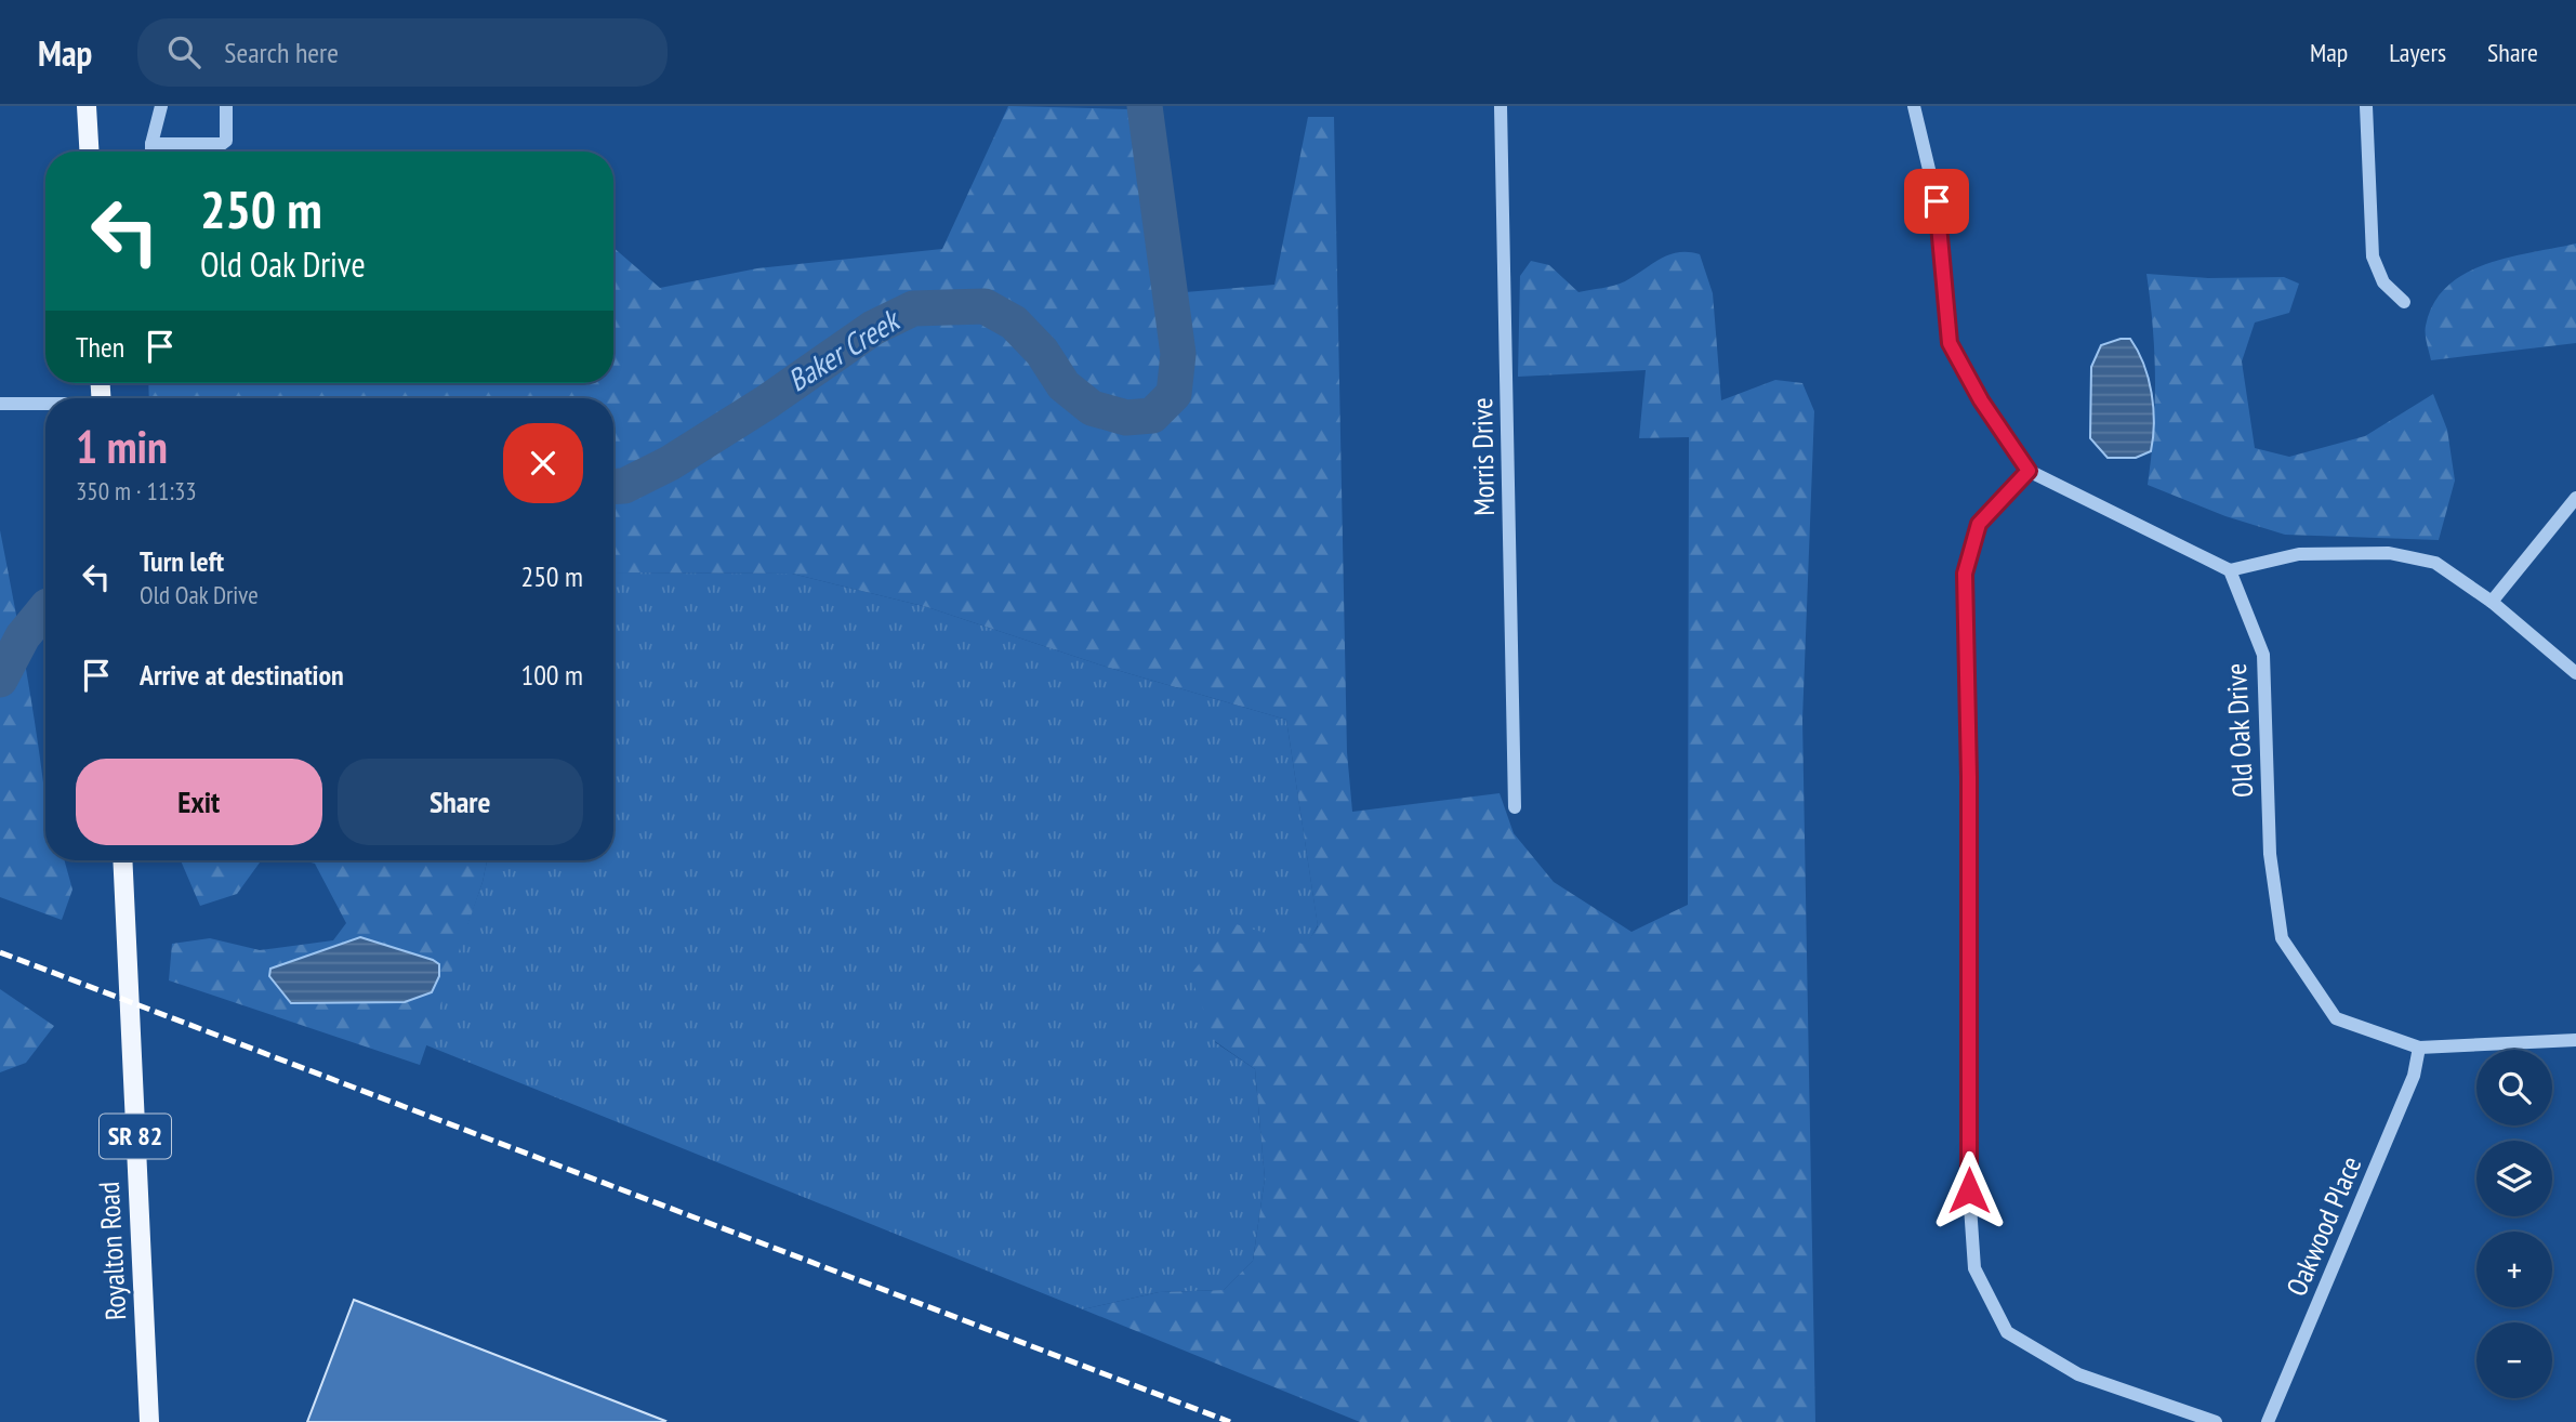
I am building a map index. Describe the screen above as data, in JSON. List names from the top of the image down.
{
  "streets": {
    "main road": ["SR 82", "Royalton Road"],
    "street": ["Morris Drive", "Old Oak Drive", "Oakwood Place"]
  },
  "crossings": [
    ["Old Oak Drive", "Oakwood Place"]
  ],
  "water": ["Baker Creek"],
  "page": {
    "header": "Map",
    "search": "Search here",
    "nav": ["Map", "Layers", "Share"],
    "turn": ["250 m", "Old Oak Drive"],
    "then": "Then",
    "heading": ["1 min", "350 m · 11:33"],
    "list": [
      {
        "name": "Turn left",
        "note": "Old Oak Drive",
        "value": "250 m"
      },
      {
        "name": "Arrive at destination",
        "value": "100 m"
      }
    ],
    "buttons": ["Exit", "Share"],
    "map_buttons": ["+", "−"]
  }
}
